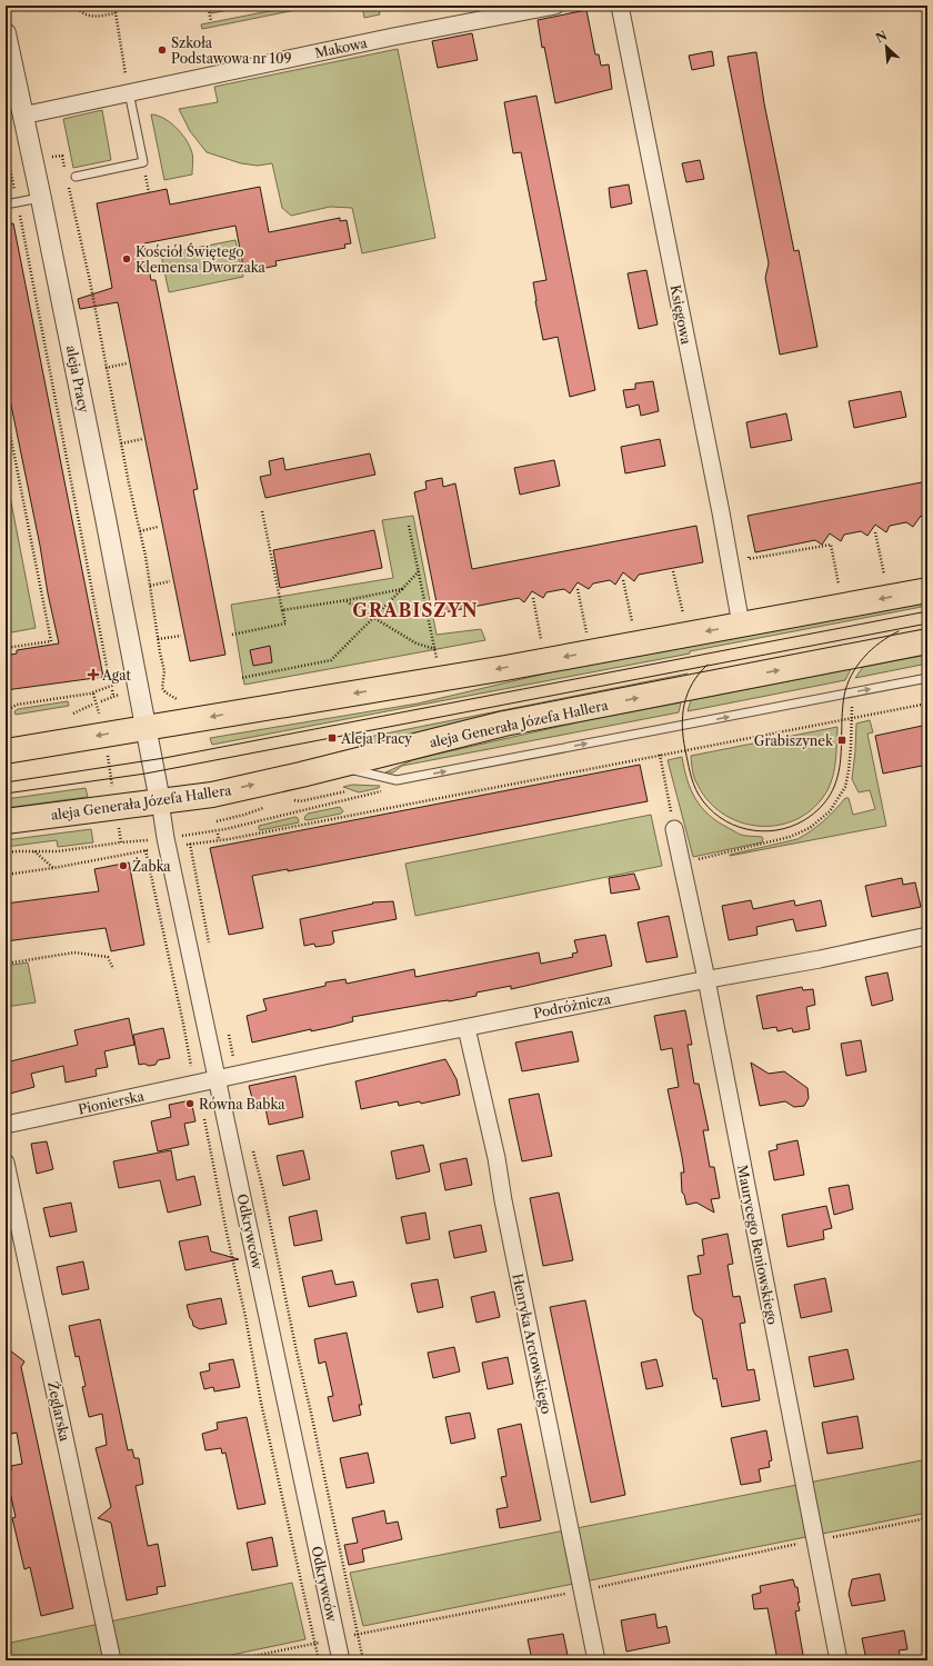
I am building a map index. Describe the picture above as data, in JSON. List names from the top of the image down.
{
  "streets": {
    "main road": ["aleja Generała Józefa Hallera"],
    "street": [
      "Makowa",
      "Księgowa",
      "aleja Pracy",
      "Podróżnicza",
      "Pionierska",
      "Odkrywców",
      "Maurycego Beniowskiego",
      "Henryka Arctowskiego",
      "Żeglarska"
    ]
  },
  "crossings": [
    ["Makowa", "aleja Pracy"],
    ["aleja Pracy", "aleja Generała Józefa Hallera"],
    ["aleja Pracy", "Odkrywców"],
    ["aleja Generała Józefa Hallera", "Odkrywców"],
    ["Podróżnicza", "Pionierska"],
    ["Podróżnicza", "Odkrywców"],
    ["Podróżnicza", "Maurycego Beniowskiego"],
    ["Podróżnicza", "Henryka Arctowskiego"],
    ["Pionierska", "Odkrywców"]
  ],
  "districts": ["GRABISZYN"],
  "places": {
    "other": [
      "Szkoła Podstawowa nr 109",
      "Kościół Świętego Klemensa Dworzaka",
      "Żabka",
      "Równa Babka"
    ],
    "health": ["Agat"],
    "transit": ["Aleja Pracy", "Grabiszynek"]
  },
  "north": "top left"
}
